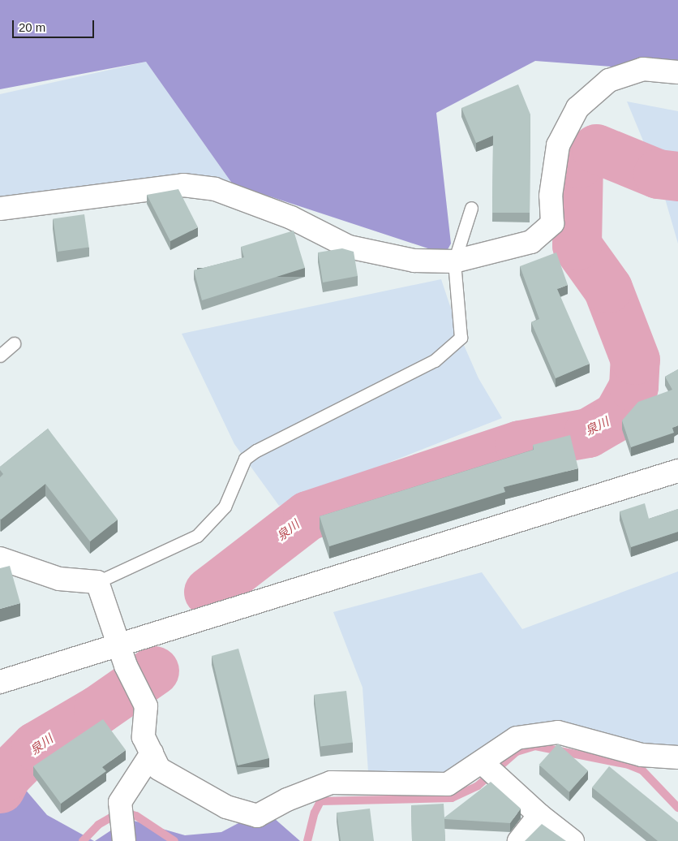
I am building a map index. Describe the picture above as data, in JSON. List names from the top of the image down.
{
  "water": ["泉川"],
  "scale_bar": "20 m"
}
